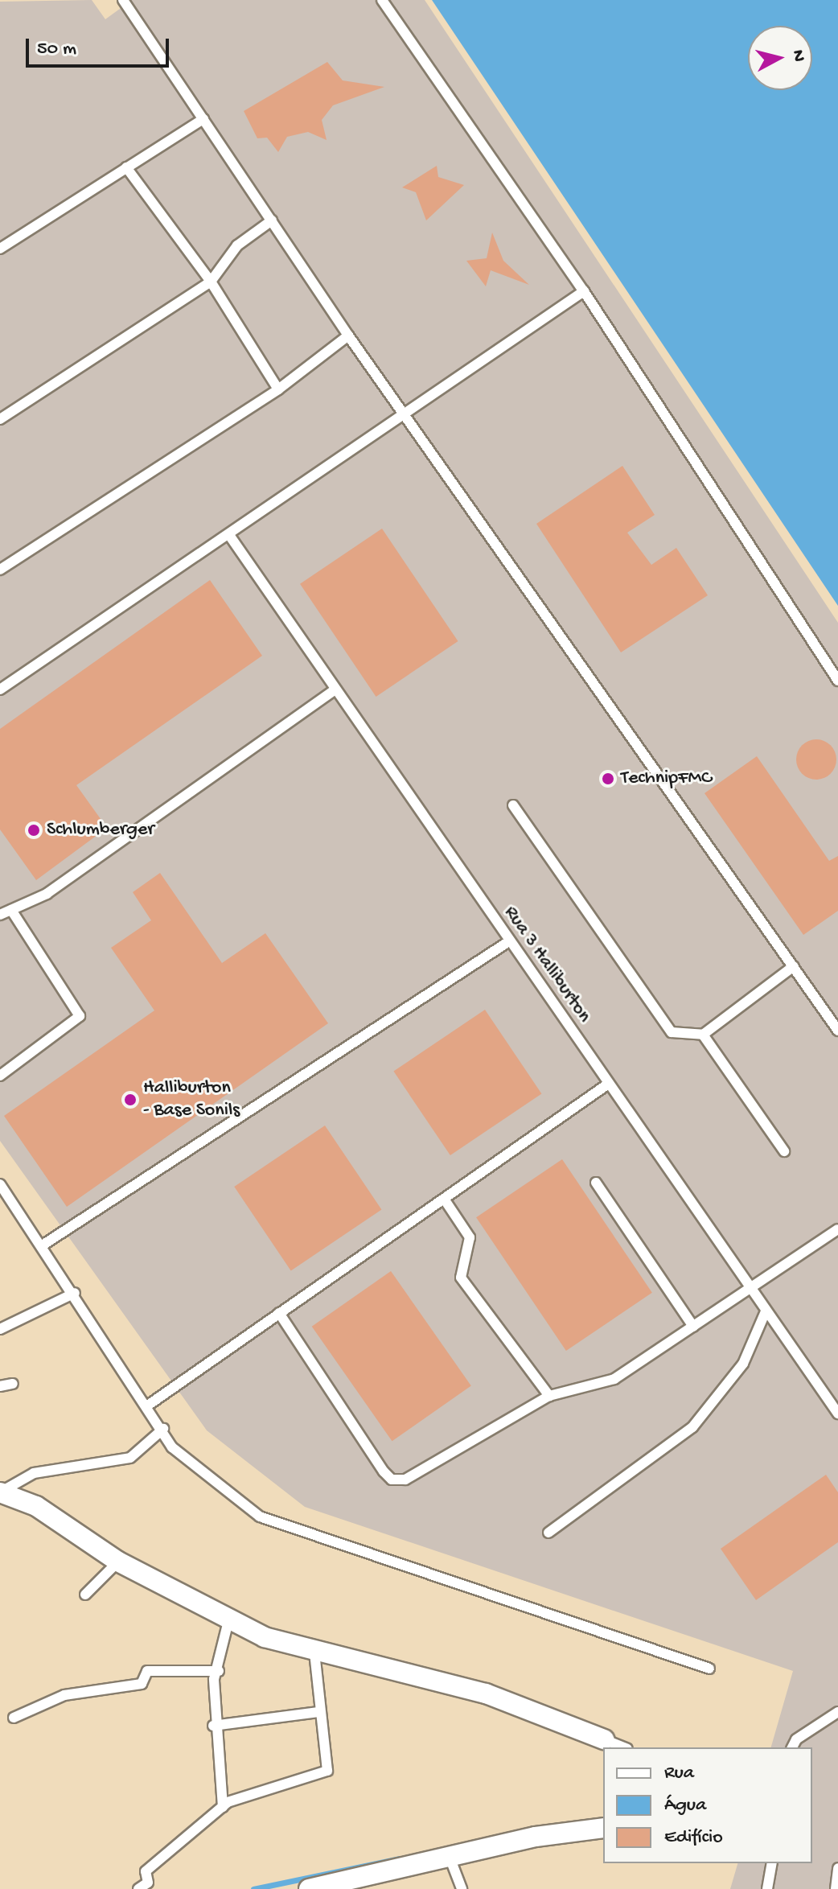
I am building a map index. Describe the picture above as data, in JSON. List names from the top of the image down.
{
  "streets": {
    "lane": ["Rua 3 Halliburton"]
  },
  "places": ["TechnipFMC", "Schlumberger", "Halliburton - Base Sonils"],
  "legend": ["Rua", "Água", "Edifício"],
  "scale_bar": "50 m",
  "north": "right"
}
